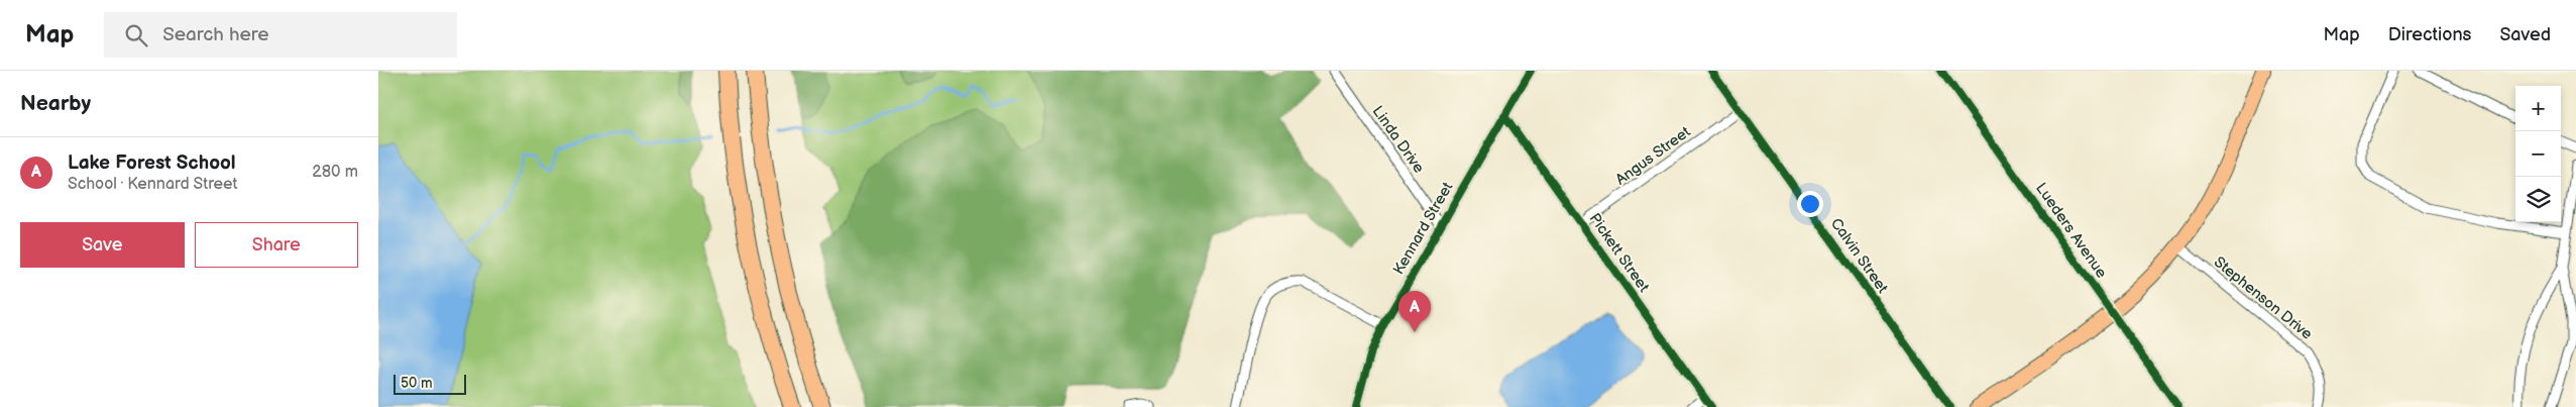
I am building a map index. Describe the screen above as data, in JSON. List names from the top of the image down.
{
  "streets": {
    "street": [
      "Linda Drive",
      "Angus Street",
      "Kennard Street",
      "Lueders Avenue",
      "Pickett Street",
      "Calvin Street",
      "Stephenson Drive"
    ]
  },
  "crossings": [
    ["Linda Drive", "Kennard Street"],
    ["Angus Street", "Pickett Street"],
    ["Angus Street", "Calvin Street"],
    ["Kennard Street", "Pickett Street"]
  ],
  "scale_bar": "50 m",
  "page": {
    "header": "Map",
    "search": "Search here",
    "nav": ["Map", "Directions", "Saved"],
    "heading": "Nearby",
    "map_buttons": ["+", "−"],
    "list": [
      {
        "mark": "A",
        "name": "Lake Forest School",
        "note": "School · Kennard Street",
        "value": "280 m"
      }
    ],
    "buttons": ["Save", "Share"],
    "pins": "A",
    "scale": "50 m"
  }
}
